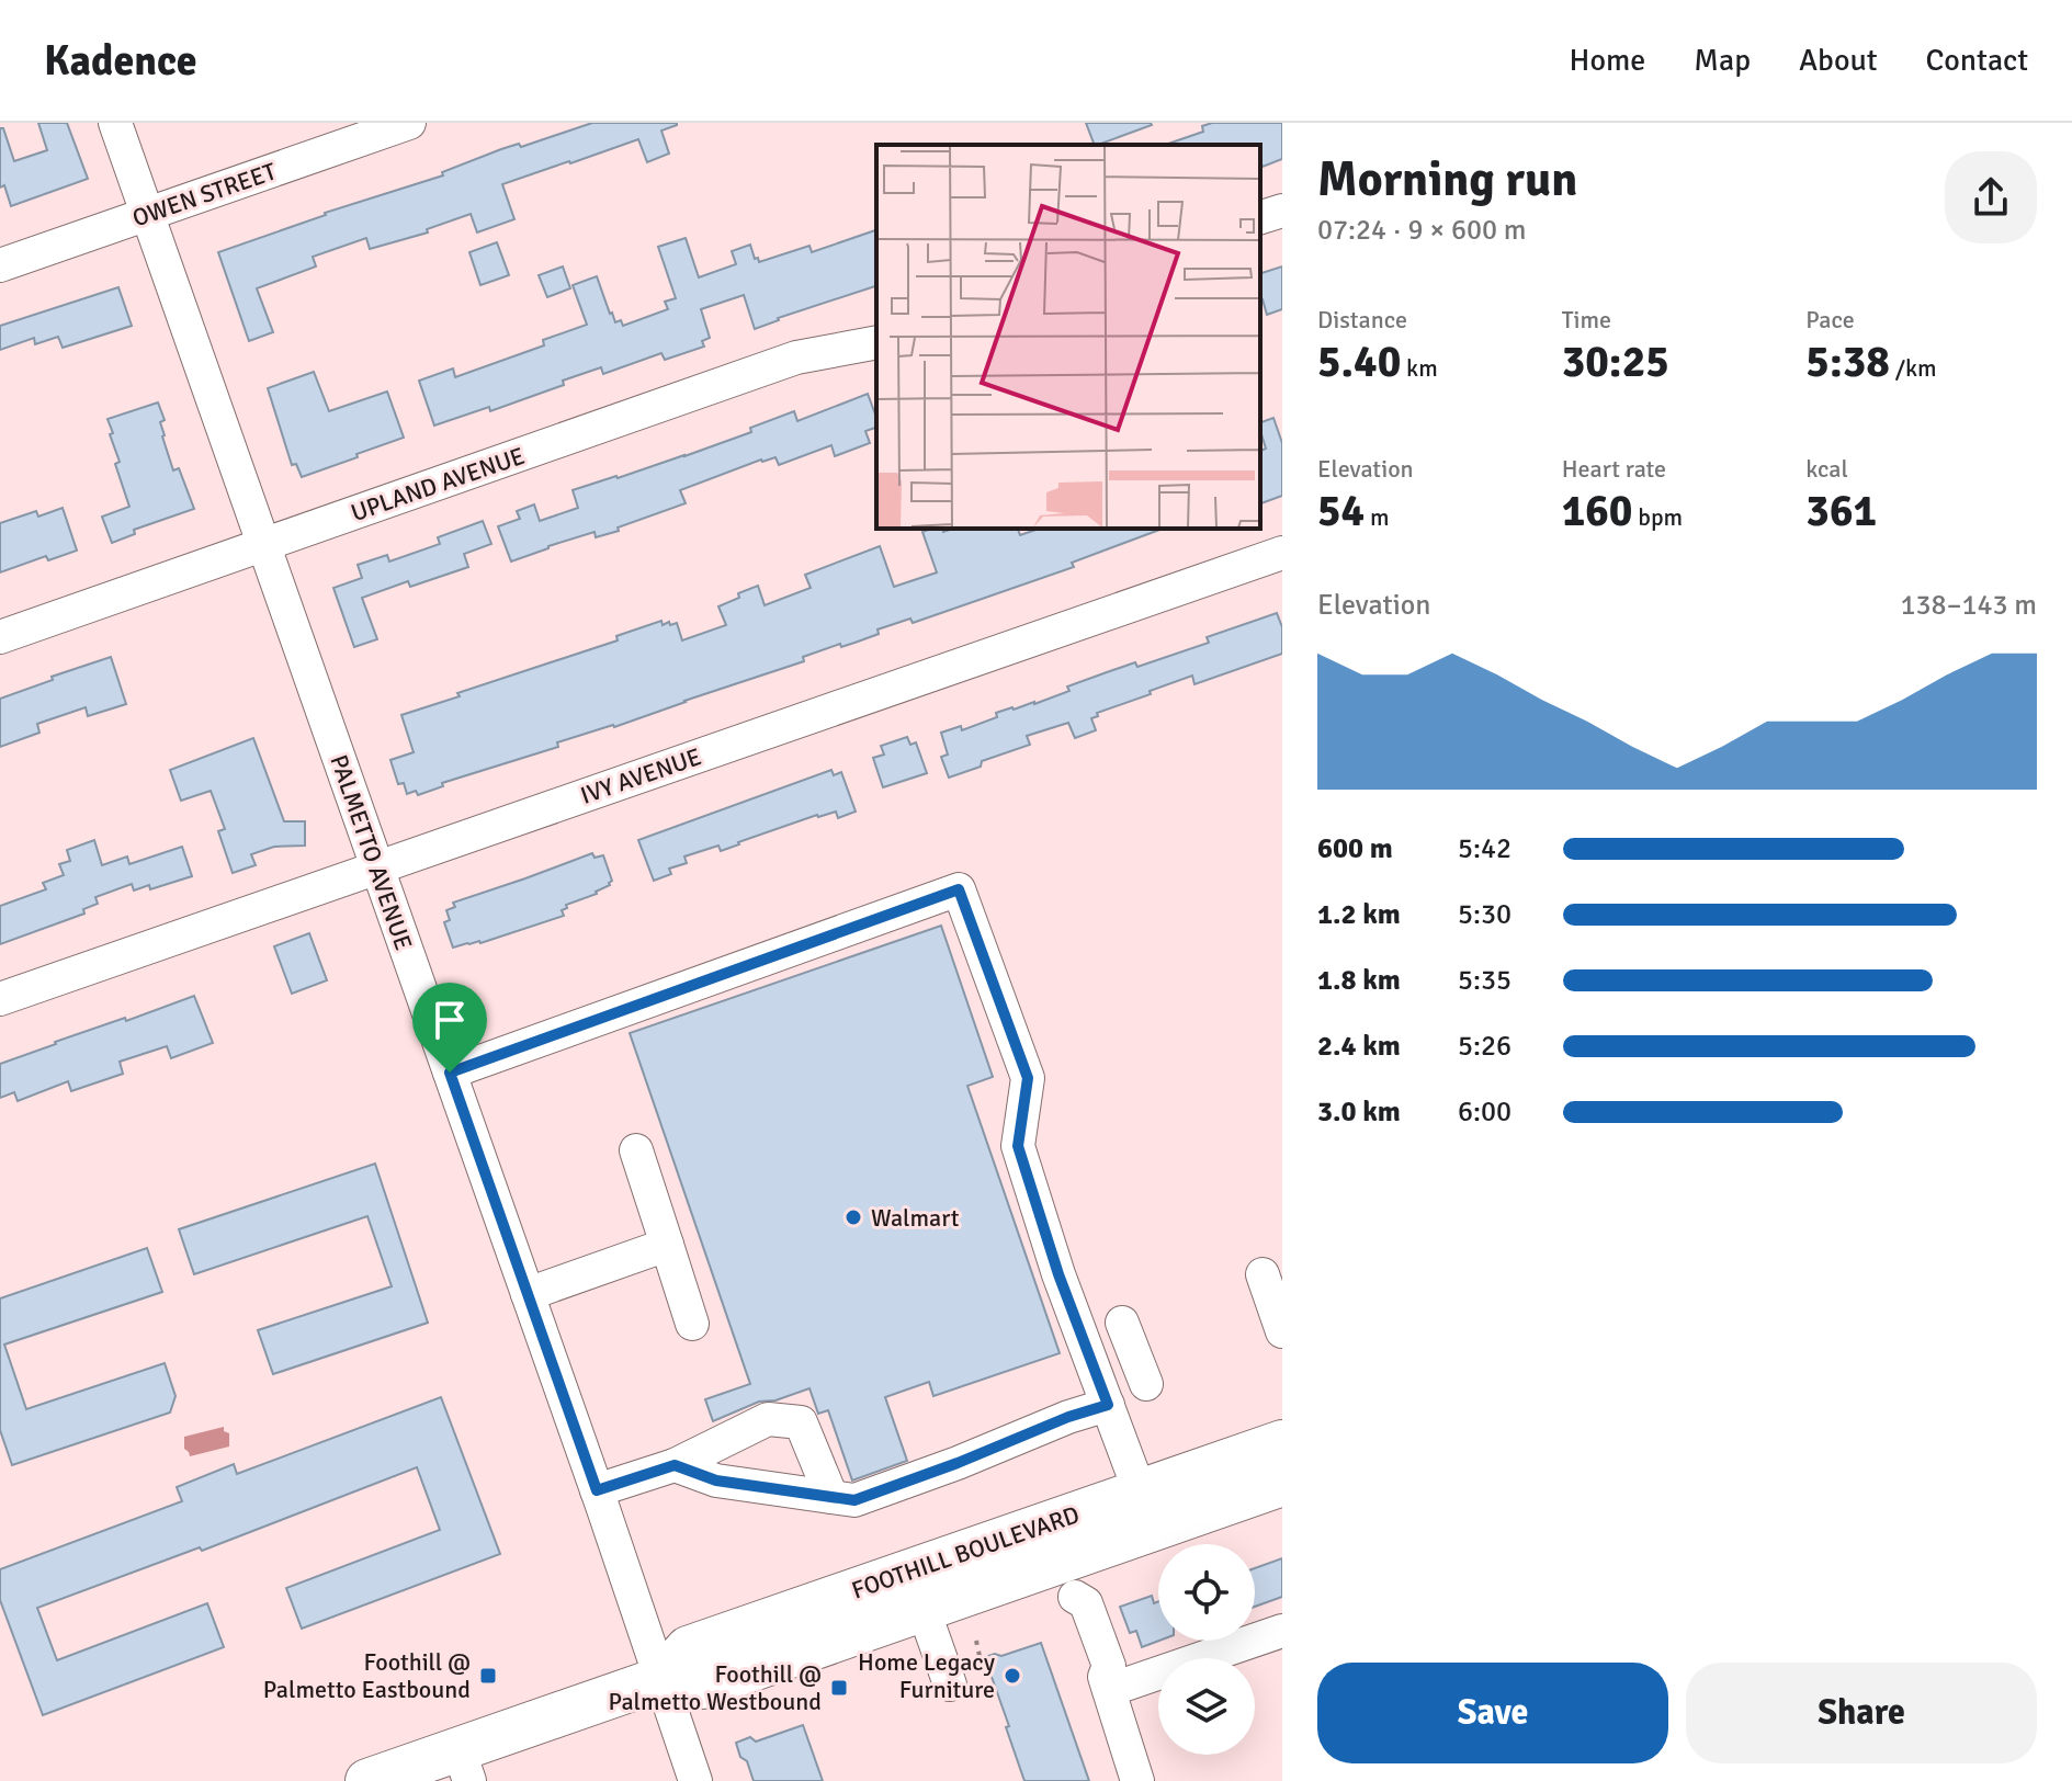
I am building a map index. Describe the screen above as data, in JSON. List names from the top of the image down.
{
  "streets": {
    "main road": ["FOOTHILL BOULEVARD"],
    "street": [
      "OWEN STREET",
      "UPLAND AVENUE",
      "IVY AVENUE",
      "PALMETTO AVENUE"
    ]
  },
  "crossings": [
    ["OWEN STREET", "PALMETTO AVENUE"],
    ["UPLAND AVENUE", "PALMETTO AVENUE"],
    ["IVY AVENUE", "PALMETTO AVENUE"],
    ["PALMETTO AVENUE", "FOOTHILL BOULEVARD"]
  ],
  "places": {
    "other": ["Walmart", "Home Legacy Furniture"],
    "transit": ["Foothill @ Palmetto Eastbound", "Foothill @ Palmetto Westbound"]
  },
  "page": {
    "header": "Kadence",
    "nav": [
      "Home",
      "Map",
      "About",
      "Contact"
    ],
    "heading": ["Morning run", "07:24 · 9 × 600 m"],
    "stats": [
      ["Distance", "5.40 km"],
      ["Time", "30:25"],
      ["Pace", "5:38 /km"],
      ["Elevation", "54 m"],
      ["Heart rate", "160 bpm"],
      ["kcal", "361"]
    ],
    "chart": ["Elevation", "138–143 m"],
    "list": [
      {
        "name": "600 m",
        "note": "5:42"
      },
      {
        "name": "1.2 km",
        "note": "5:30"
      },
      {
        "name": "1.8 km",
        "note": "5:35"
      },
      {
        "name": "2.4 km",
        "note": "5:26"
      },
      {
        "name": "3.0 km",
        "note": "6:00"
      }
    ],
    "buttons": ["Save", "Share"]
  }
}
